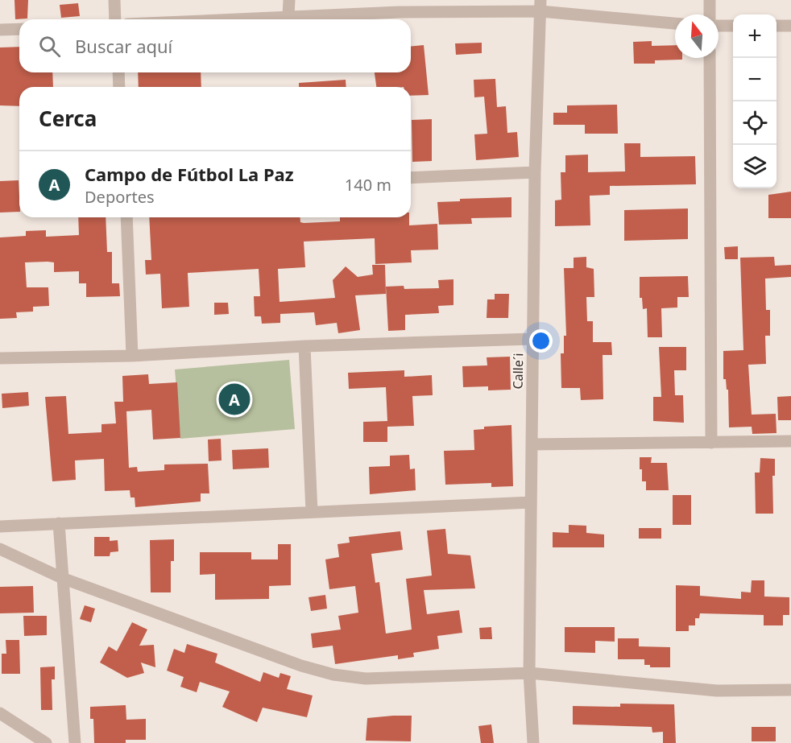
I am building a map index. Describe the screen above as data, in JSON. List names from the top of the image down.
{
  "streets": {
    "street": ["Calle´i"]
  },
  "north": "top",
  "page": {
    "map_buttons": ["+", "−"],
    "search": "Buscar aquí",
    "heading": "Cerca",
    "list": [
      {
        "mark": "A",
        "name": "Campo de Fútbol La Paz",
        "note": "Deportes",
        "value": "140 m"
      }
    ],
    "pins": "A"
  }
}
